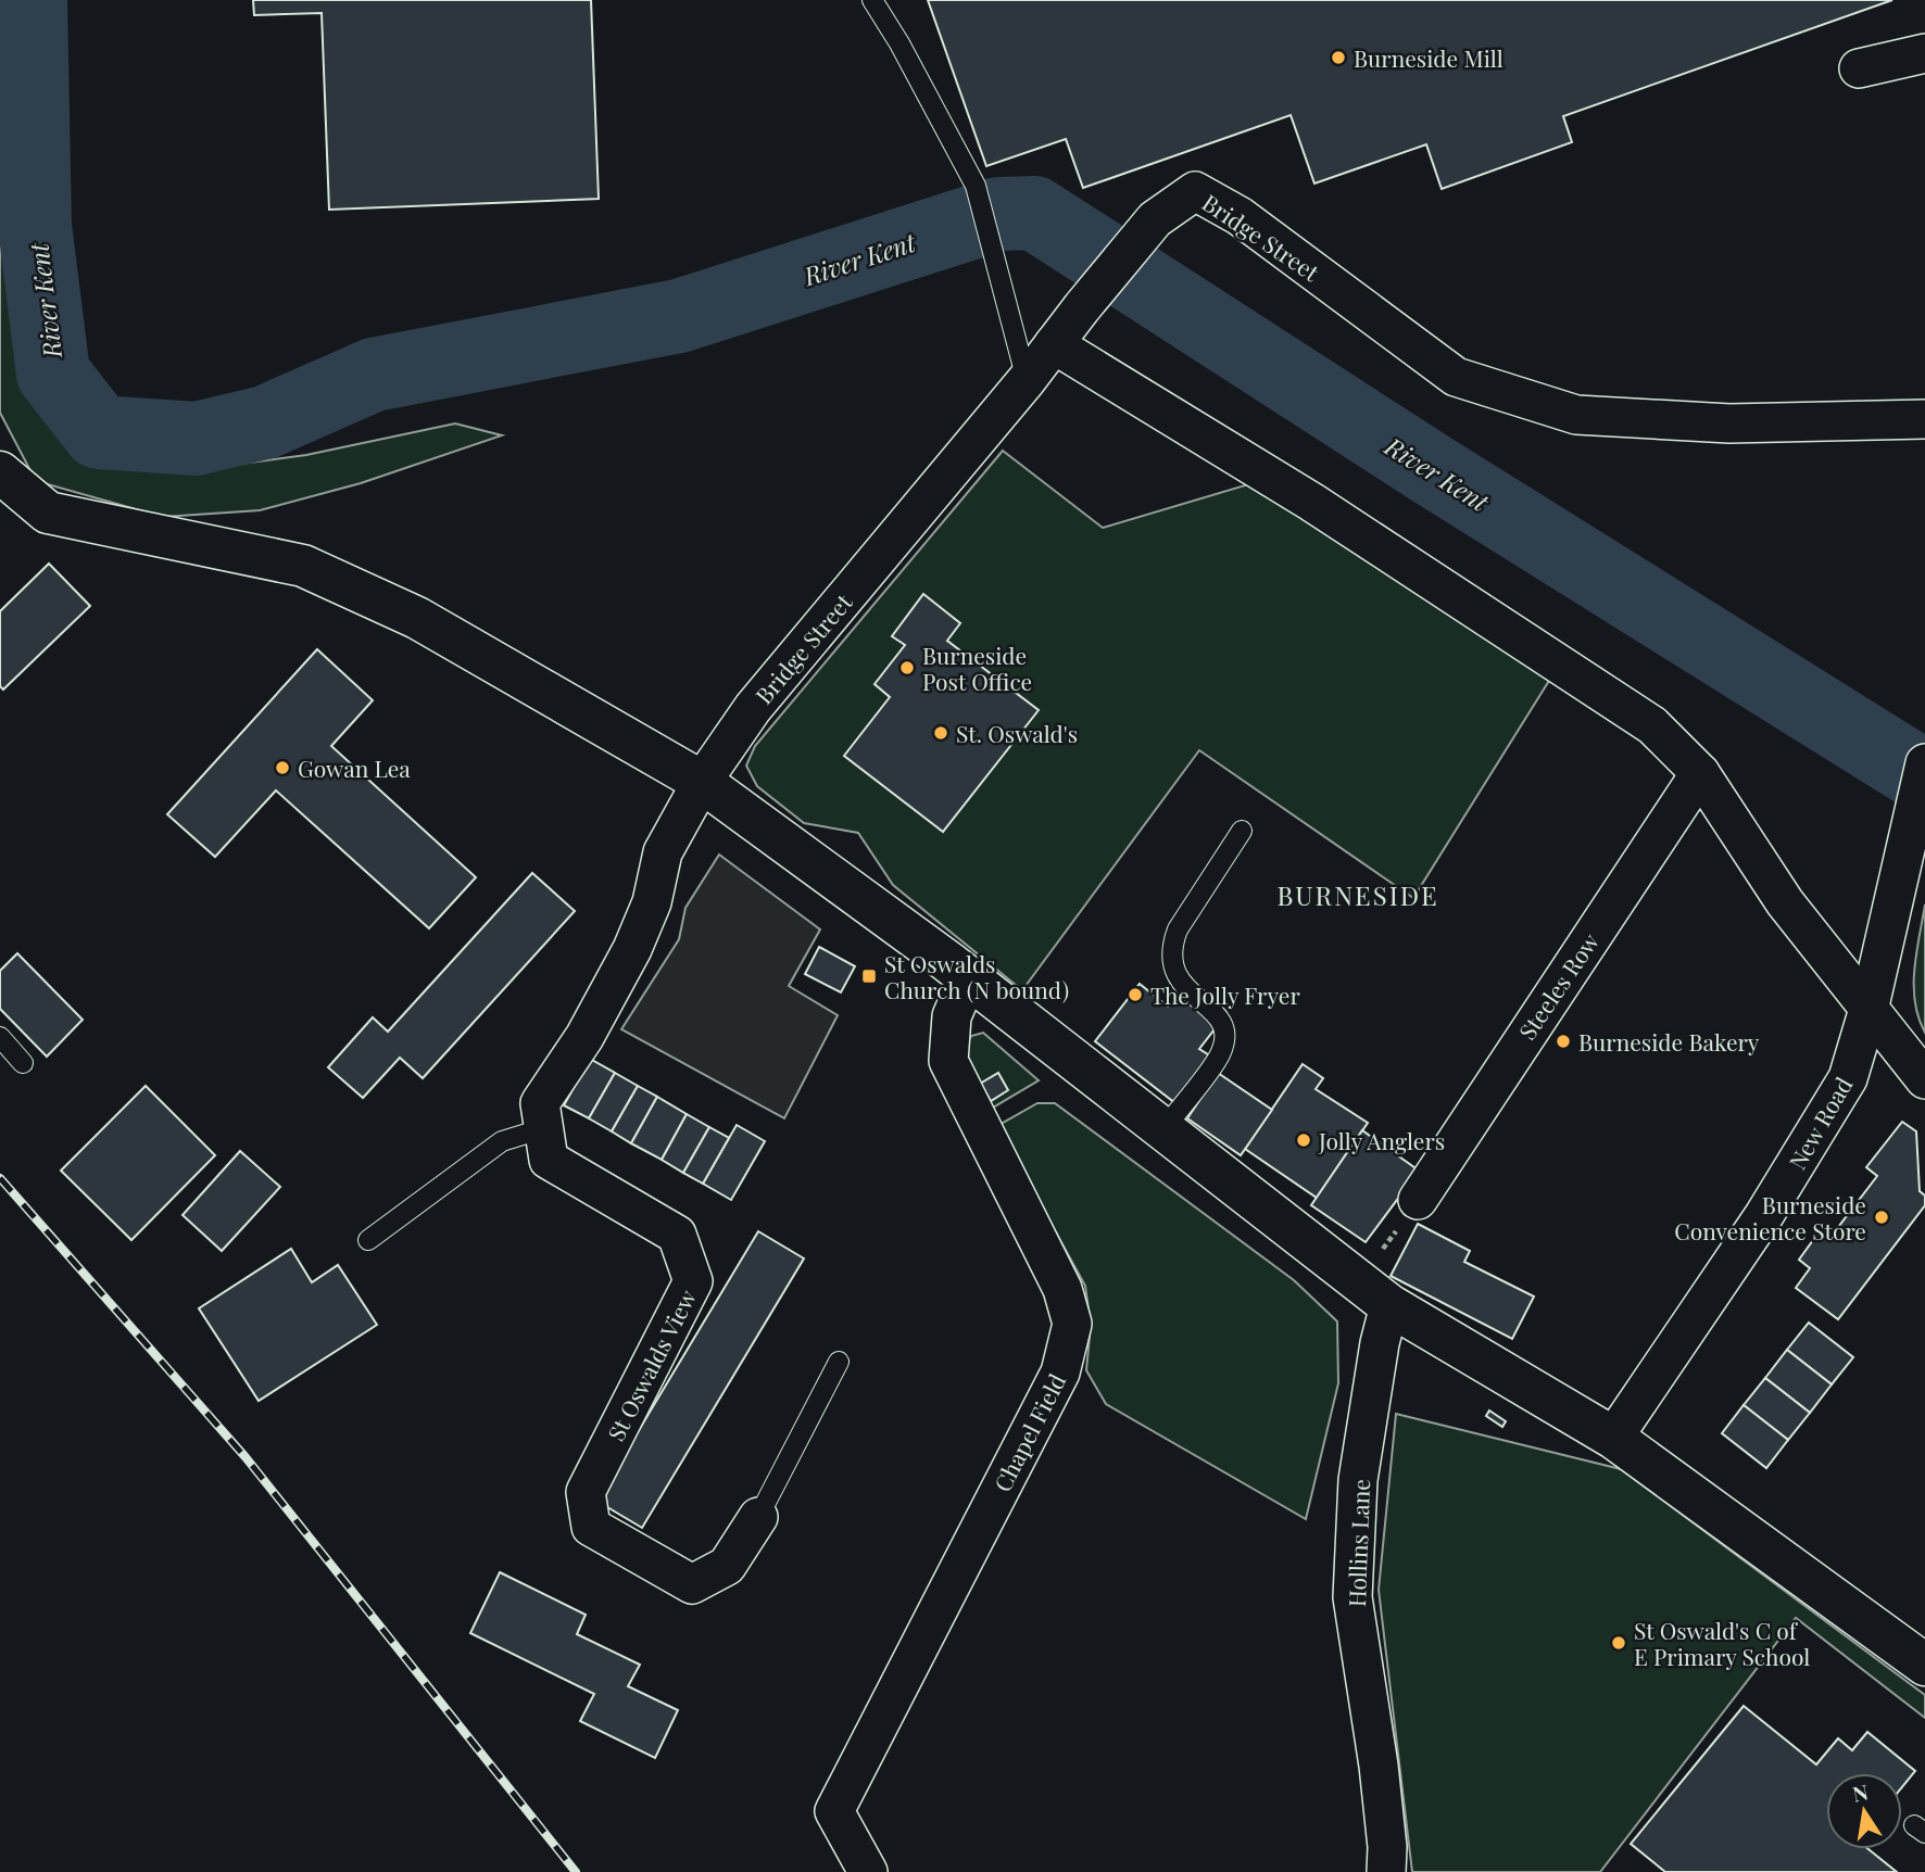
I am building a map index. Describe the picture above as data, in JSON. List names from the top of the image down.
{
  "streets": {
    "street": [
      "Bridge Street",
      "Steeles Row",
      "New Road",
      "St Oswalds View",
      "Chapel Field",
      "Hollins Lane"
    ]
  },
  "crossings": [
    ["Bridge Street", "St Oswalds View"]
  ],
  "districts": ["BURNESIDE"],
  "water": ["River Kent"],
  "places": {
    "other": [
      "Burneside Mill",
      "Burneside Post Office",
      "St. Oswald's",
      "Gowan Lea",
      "The Jolly Fryer",
      "Burneside Bakery",
      "Jolly Anglers",
      "Burneside Convenience Store",
      "St Oswald's C of E Primary School"
    ],
    "transit": ["St Oswalds Church (N bound)"]
  },
  "north": "top"
}
